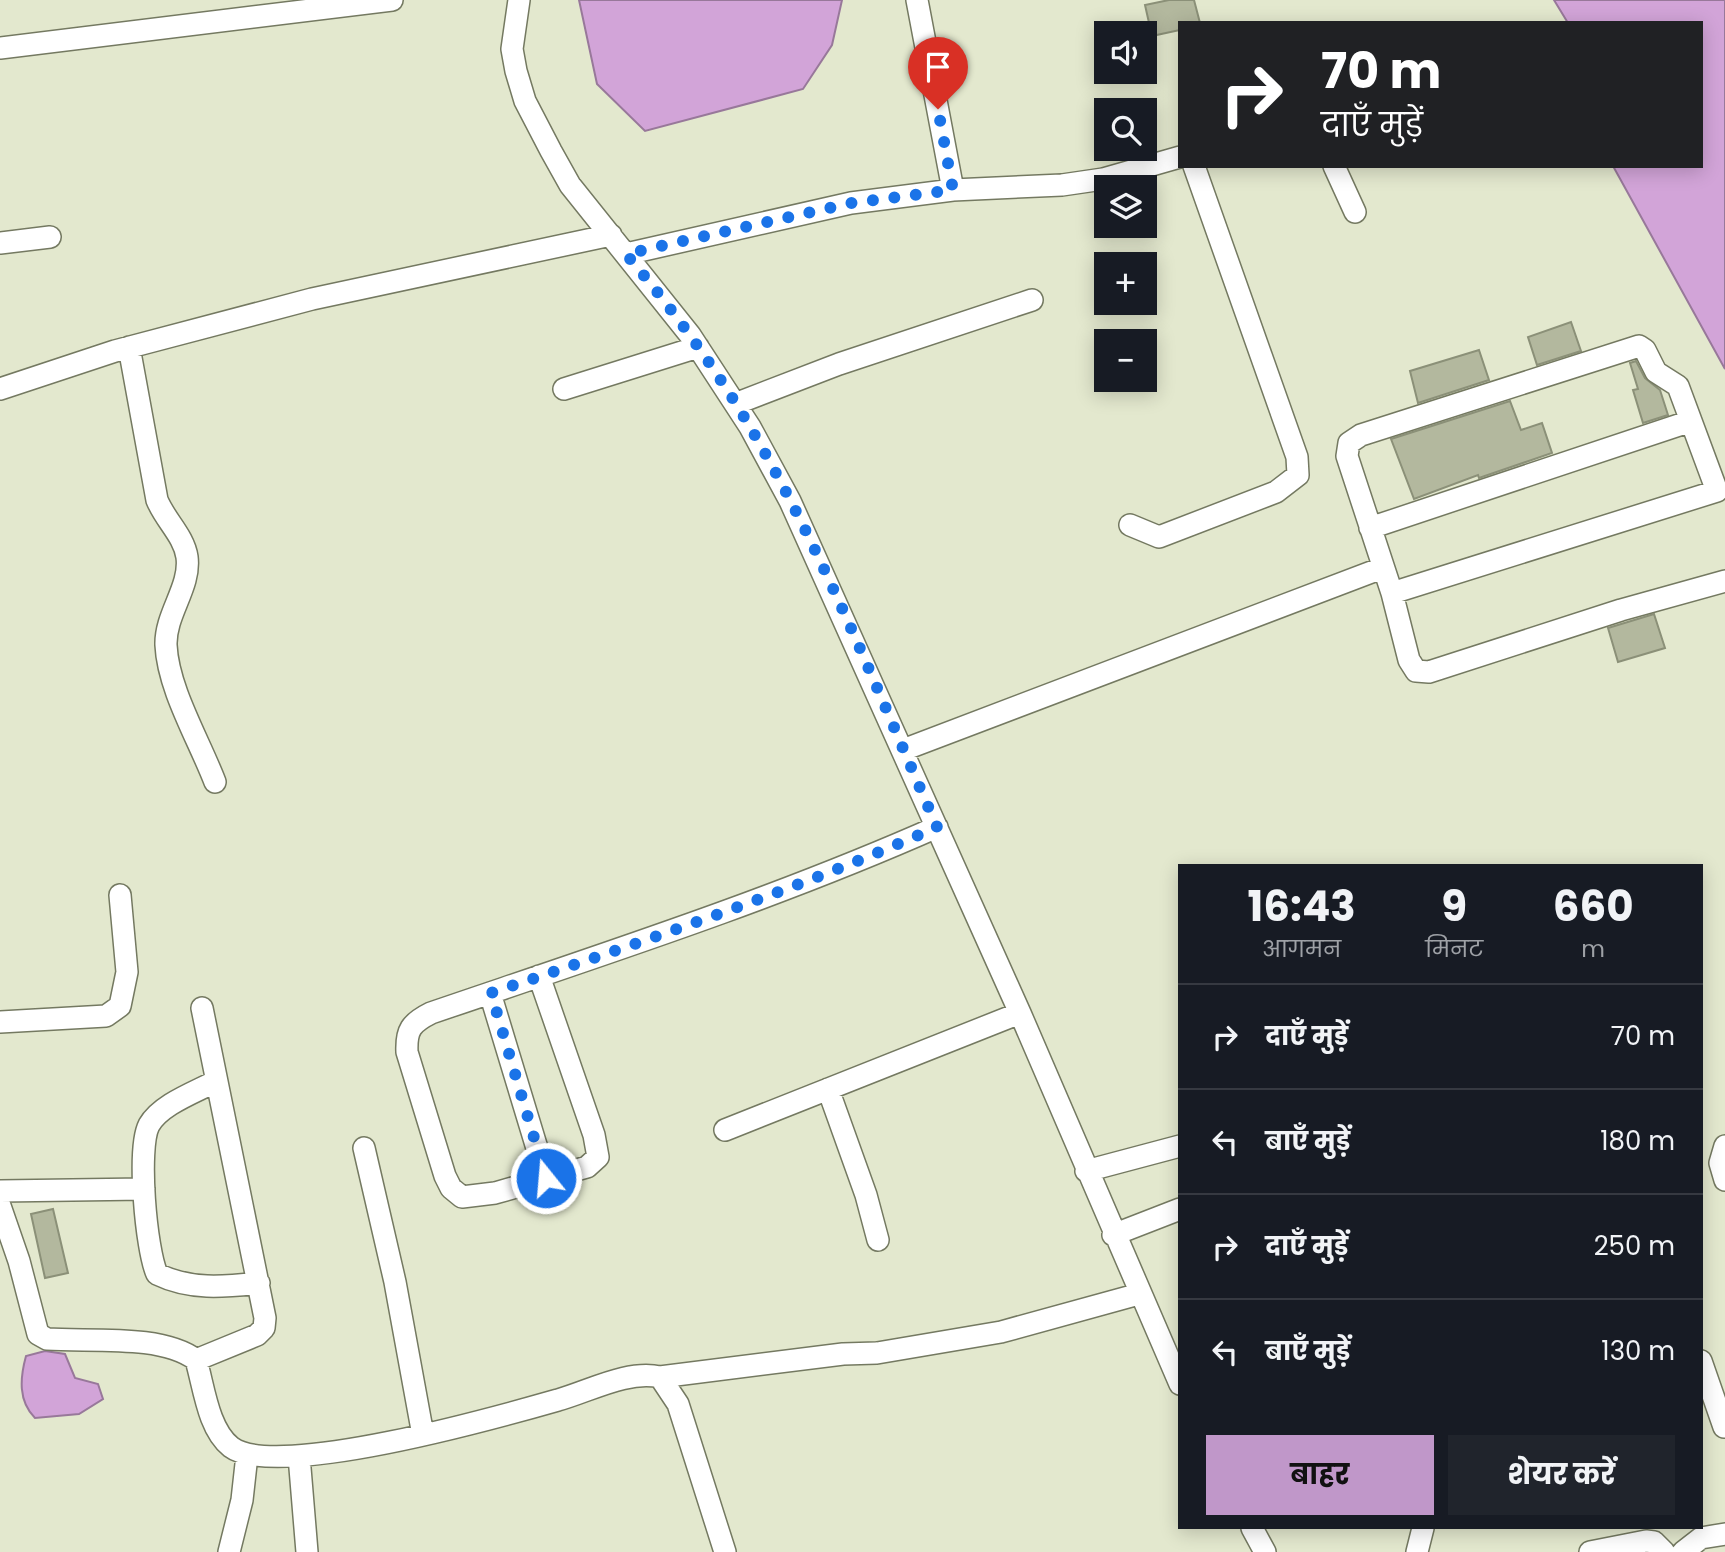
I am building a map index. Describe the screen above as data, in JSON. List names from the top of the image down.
{
  "page": {
    "map_buttons": ["+", "−"],
    "turn": ["70 m", "दाएँ मुड़ें"],
    "eta": [
      "16:43",
      "आगमन",
      "9",
      "मिनट",
      "660",
      "m"
    ],
    "list": [
      {
        "name": "दाएँ मुड़ें",
        "value": "70 m"
      },
      {
        "name": "बाएँ मुड़ें",
        "value": "180 m"
      },
      {
        "name": "दाएँ मुड़ें",
        "value": "250 m"
      },
      {
        "name": "बाएँ मुड़ें",
        "value": "130 m"
      }
    ],
    "buttons": ["बाहर", "शेयर करें"]
  }
}
